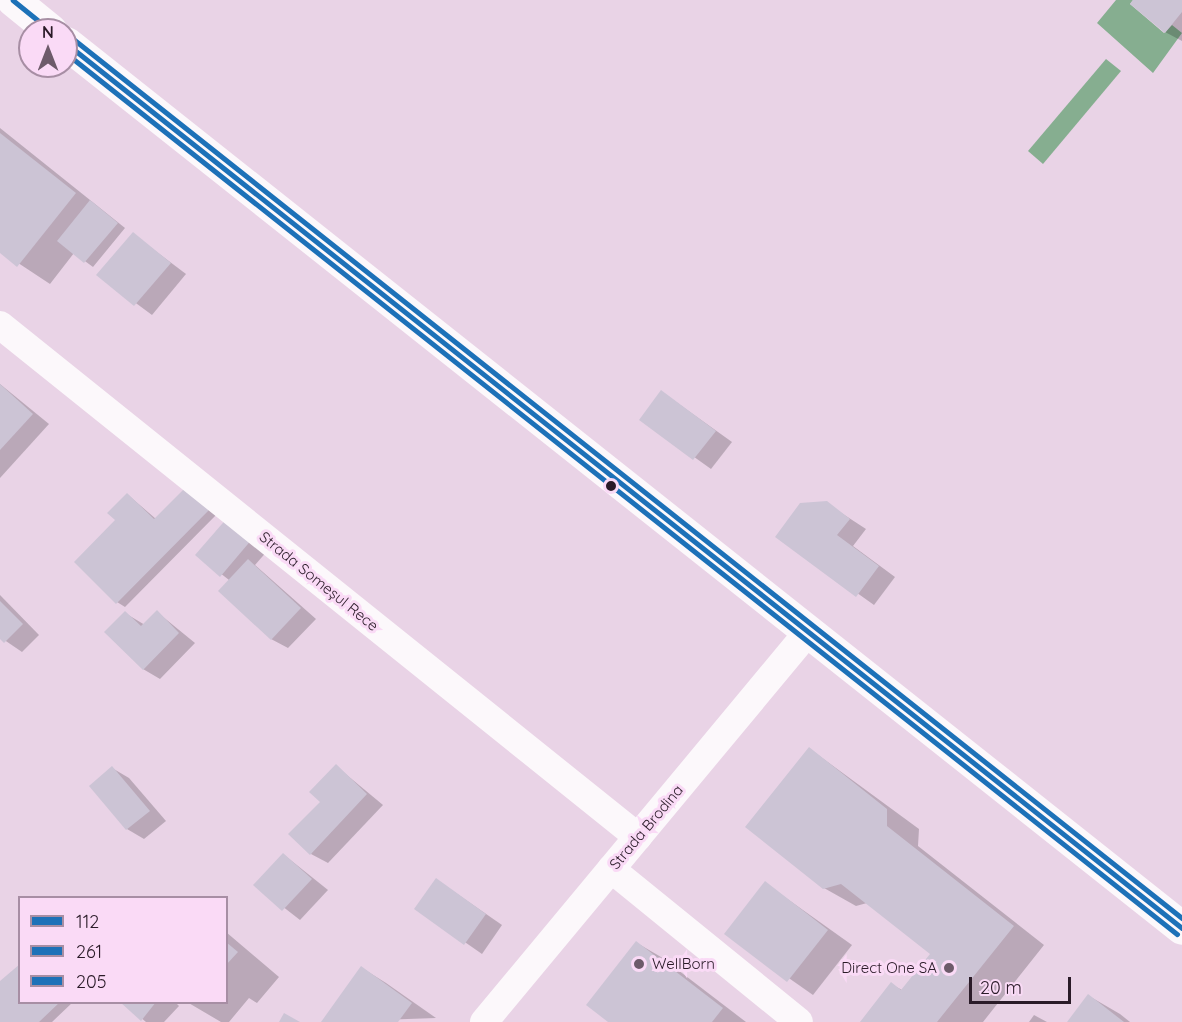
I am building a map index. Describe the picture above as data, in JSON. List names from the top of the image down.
{
  "streets": {
    "street": ["Strada Someșul Rece", "Strada Brodina"]
  },
  "crossings": [
    ["Strada Someșul Rece", "Strada Brodina"]
  ],
  "places": ["WellBorn", "Direct One SA"],
  "lines": ["transit line 112", "transit line 205", "transit line 261"],
  "legend": ["112", "261", "205"],
  "scale_bar": "20 m",
  "north": "top"
}
